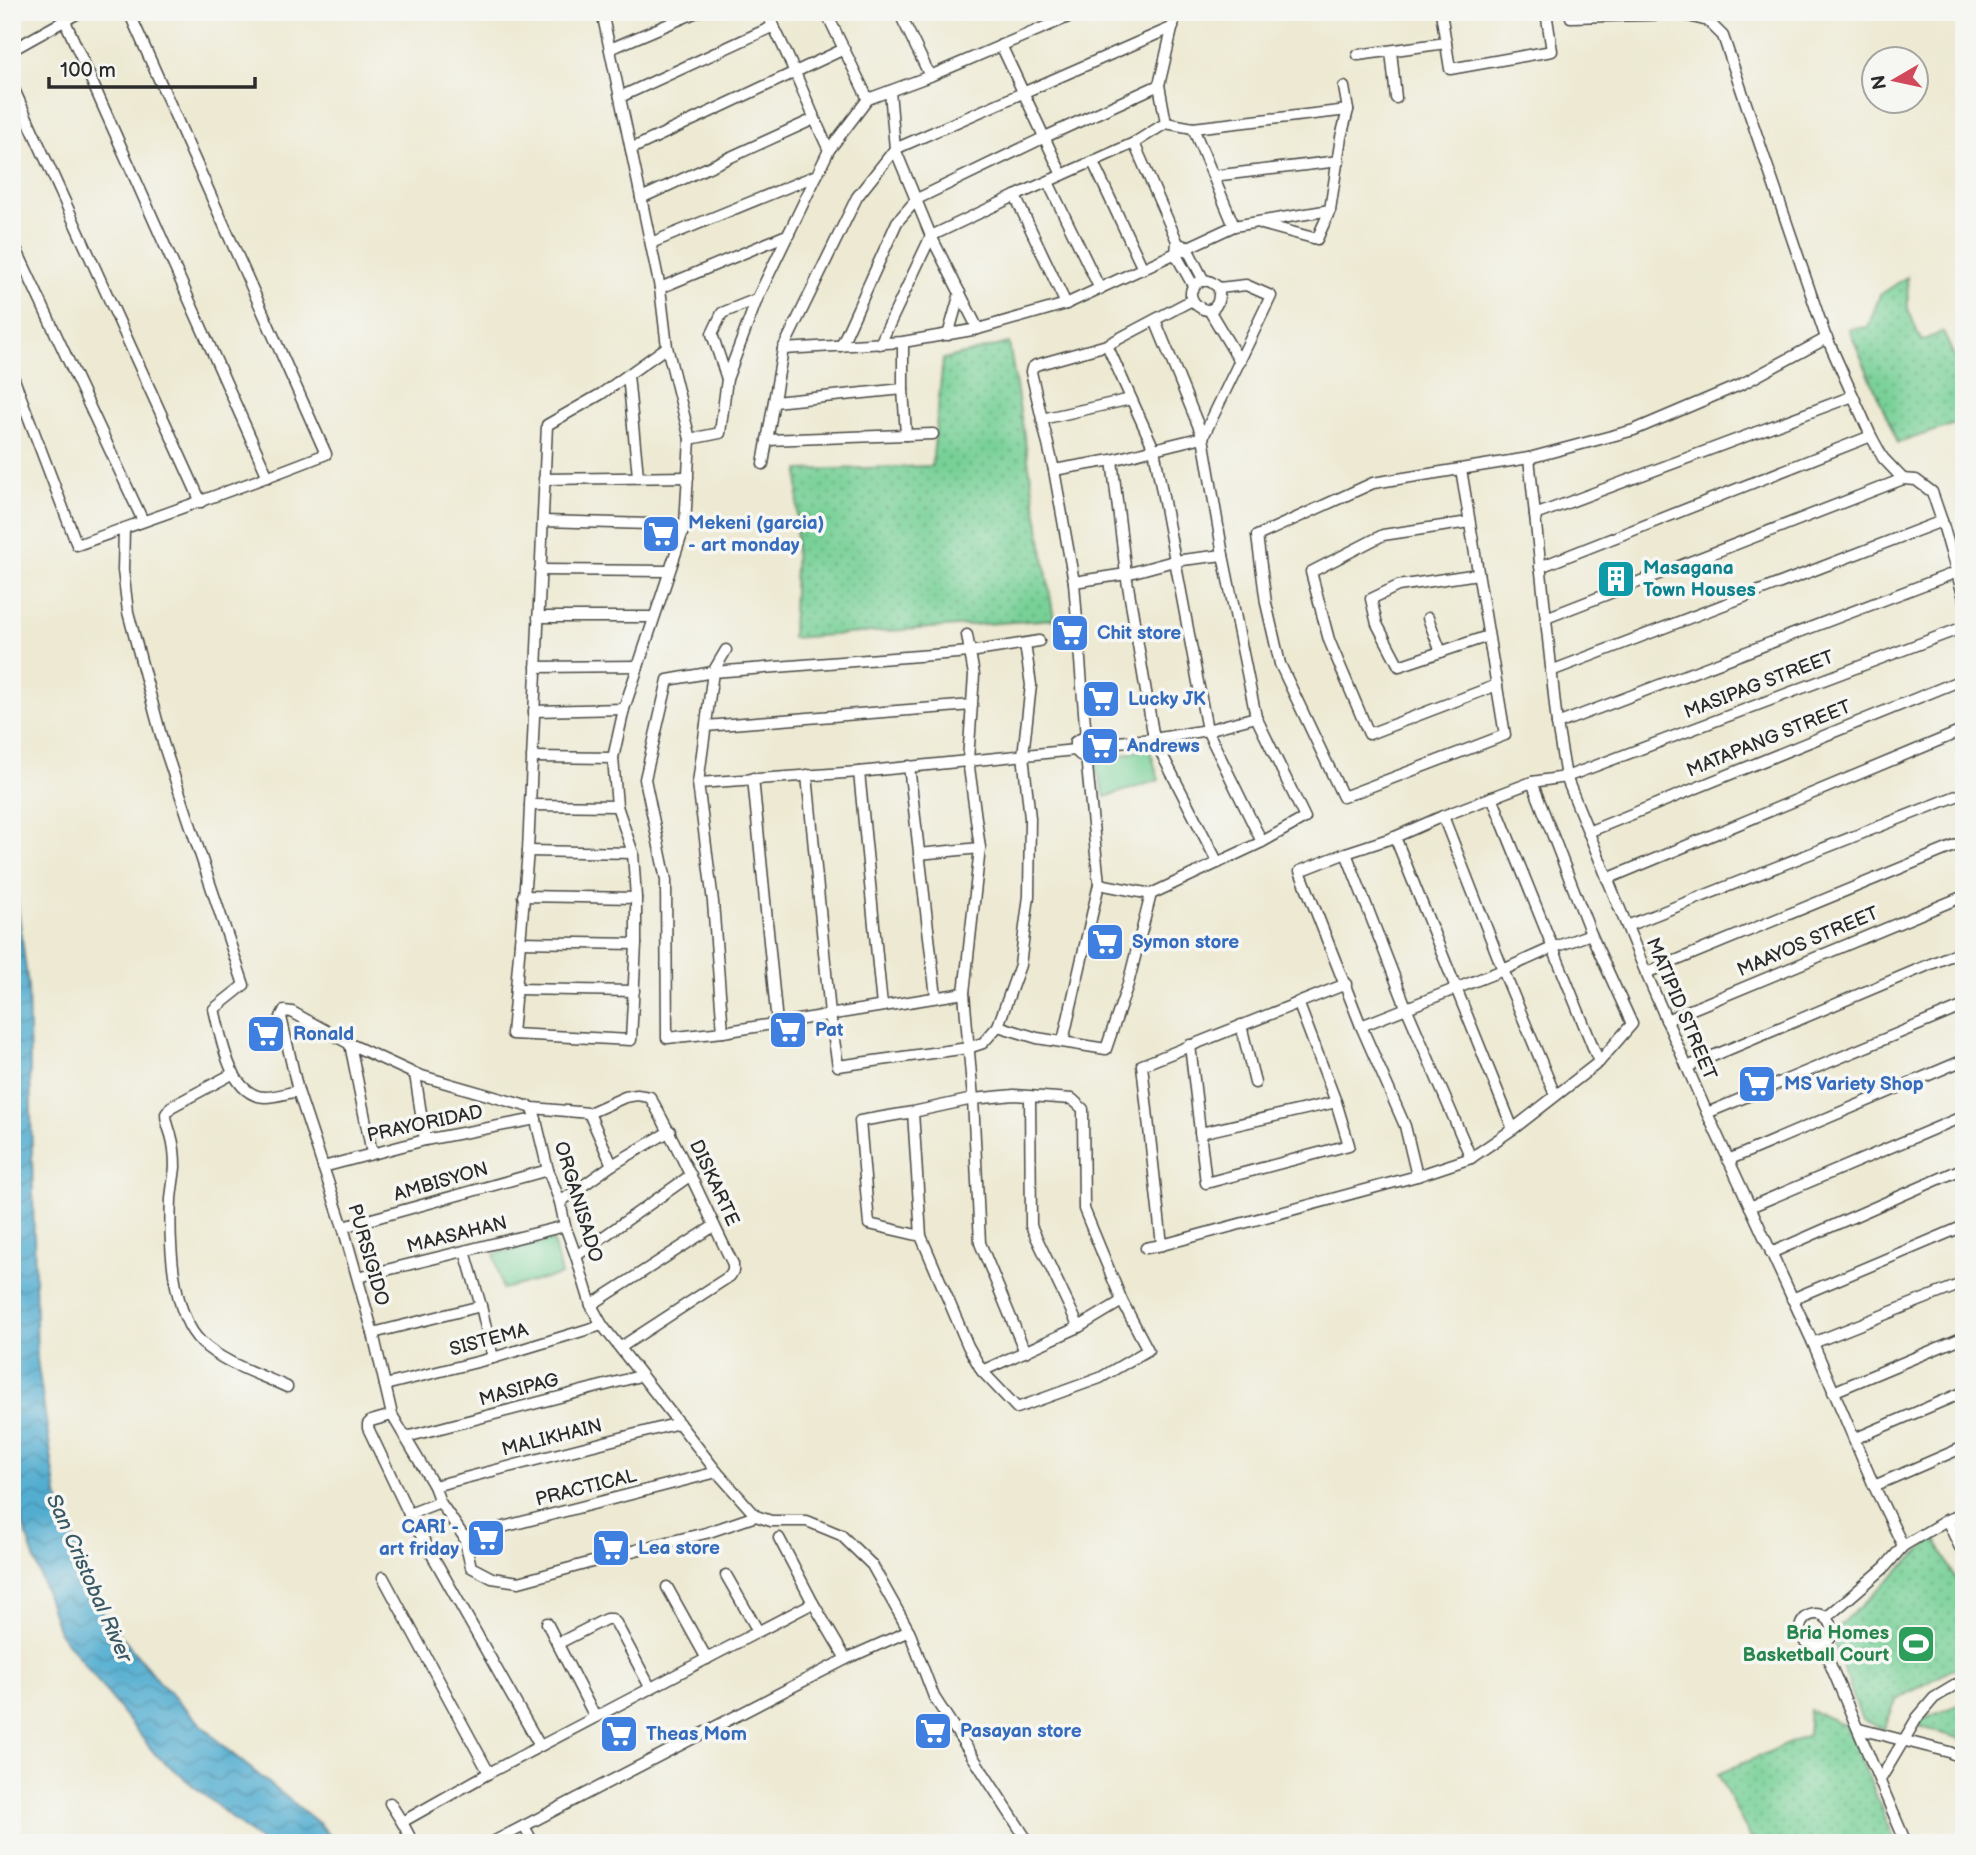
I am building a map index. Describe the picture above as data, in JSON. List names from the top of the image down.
{
  "streets": {
    "street": [
      "MASIPAG STREET",
      "MATAPANG STREET",
      "MAAYOS STREET",
      "MATIPID STREET",
      "PRAYORIDAD",
      "AMBISYON",
      "DISKARTE",
      "ORGANISADO",
      "MAASAHAN",
      "PURSIGIDO",
      "SISTEMA",
      "MASIPAG",
      "MALIKHAIN",
      "PRACTICAL"
    ]
  },
  "crossings": [
    ["MASIPAG STREET", "MATIPID STREET"],
    ["MATAPANG STREET", "MATIPID STREET"],
    ["MAAYOS STREET", "MATIPID STREET"],
    ["PRAYORIDAD", "DISKARTE"],
    ["PRAYORIDAD", "ORGANISADO"],
    ["PRAYORIDAD", "PURSIGIDO"],
    ["AMBISYON", "ORGANISADO"],
    ["AMBISYON", "PURSIGIDO"],
    ["DISKARTE", "ORGANISADO"],
    ["ORGANISADO", "MAASAHAN"],
    ["ORGANISADO", "PURSIGIDO"],
    ["ORGANISADO", "SISTEMA"],
    ["ORGANISADO", "MASIPAG"],
    ["ORGANISADO", "MALIKHAIN"],
    ["ORGANISADO", "PRACTICAL"],
    ["MAASAHAN", "PURSIGIDO"],
    ["PURSIGIDO", "SISTEMA"],
    ["PURSIGIDO", "MASIPAG"],
    ["PURSIGIDO", "MALIKHAIN"],
    ["PURSIGIDO", "PRACTICAL"]
  ],
  "water": ["San Cristobal River"],
  "places": {
    "supermarket": [
      "Mekeni (garcia) - art monday",
      "Chit store",
      "Lucky JK",
      "Andrews",
      "Symon store",
      "Pat",
      "Ronald",
      "MS Variety Shop",
      "CARI - art friday",
      "Lea store",
      "Pasayan store",
      "Theas Mom"
    ],
    "building": ["Masagana Town Houses"],
    "sports": ["Bria Homes Basketball Court"]
  },
  "scale_bar": "100 m",
  "north": "left"
}
